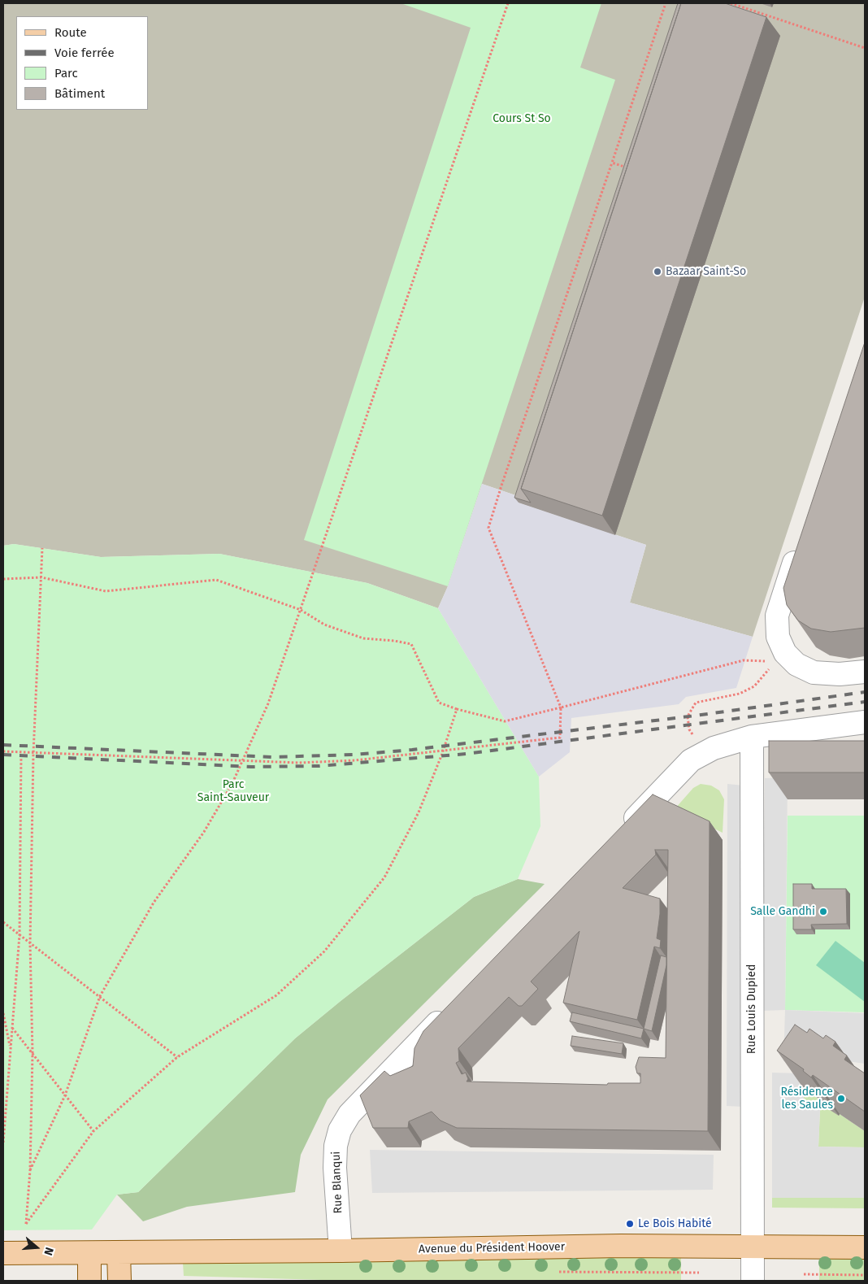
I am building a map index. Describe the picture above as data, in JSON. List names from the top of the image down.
{
  "streets": {
    "main road": ["Avenue du Président Hoover"],
    "street": ["Rue Louis Dupied", "Rue Blanqui"]
  },
  "crossings": [
    ["Rue Louis Dupied", "Avenue du Président Hoover"],
    ["Rue Blanqui", "Avenue du Président Hoover"]
  ],
  "parks": ["Cours St So", "Parc Saint-Sauveur"],
  "places": [
    "Bazaar Saint-So",
    "Salle Gandhi",
    "Résidence les Saules",
    "Le Bois Habité"
  ],
  "legend": [
    "Route",
    "Voie ferrée",
    "Parc",
    "Bâtiment"
  ],
  "north": "right"
}
